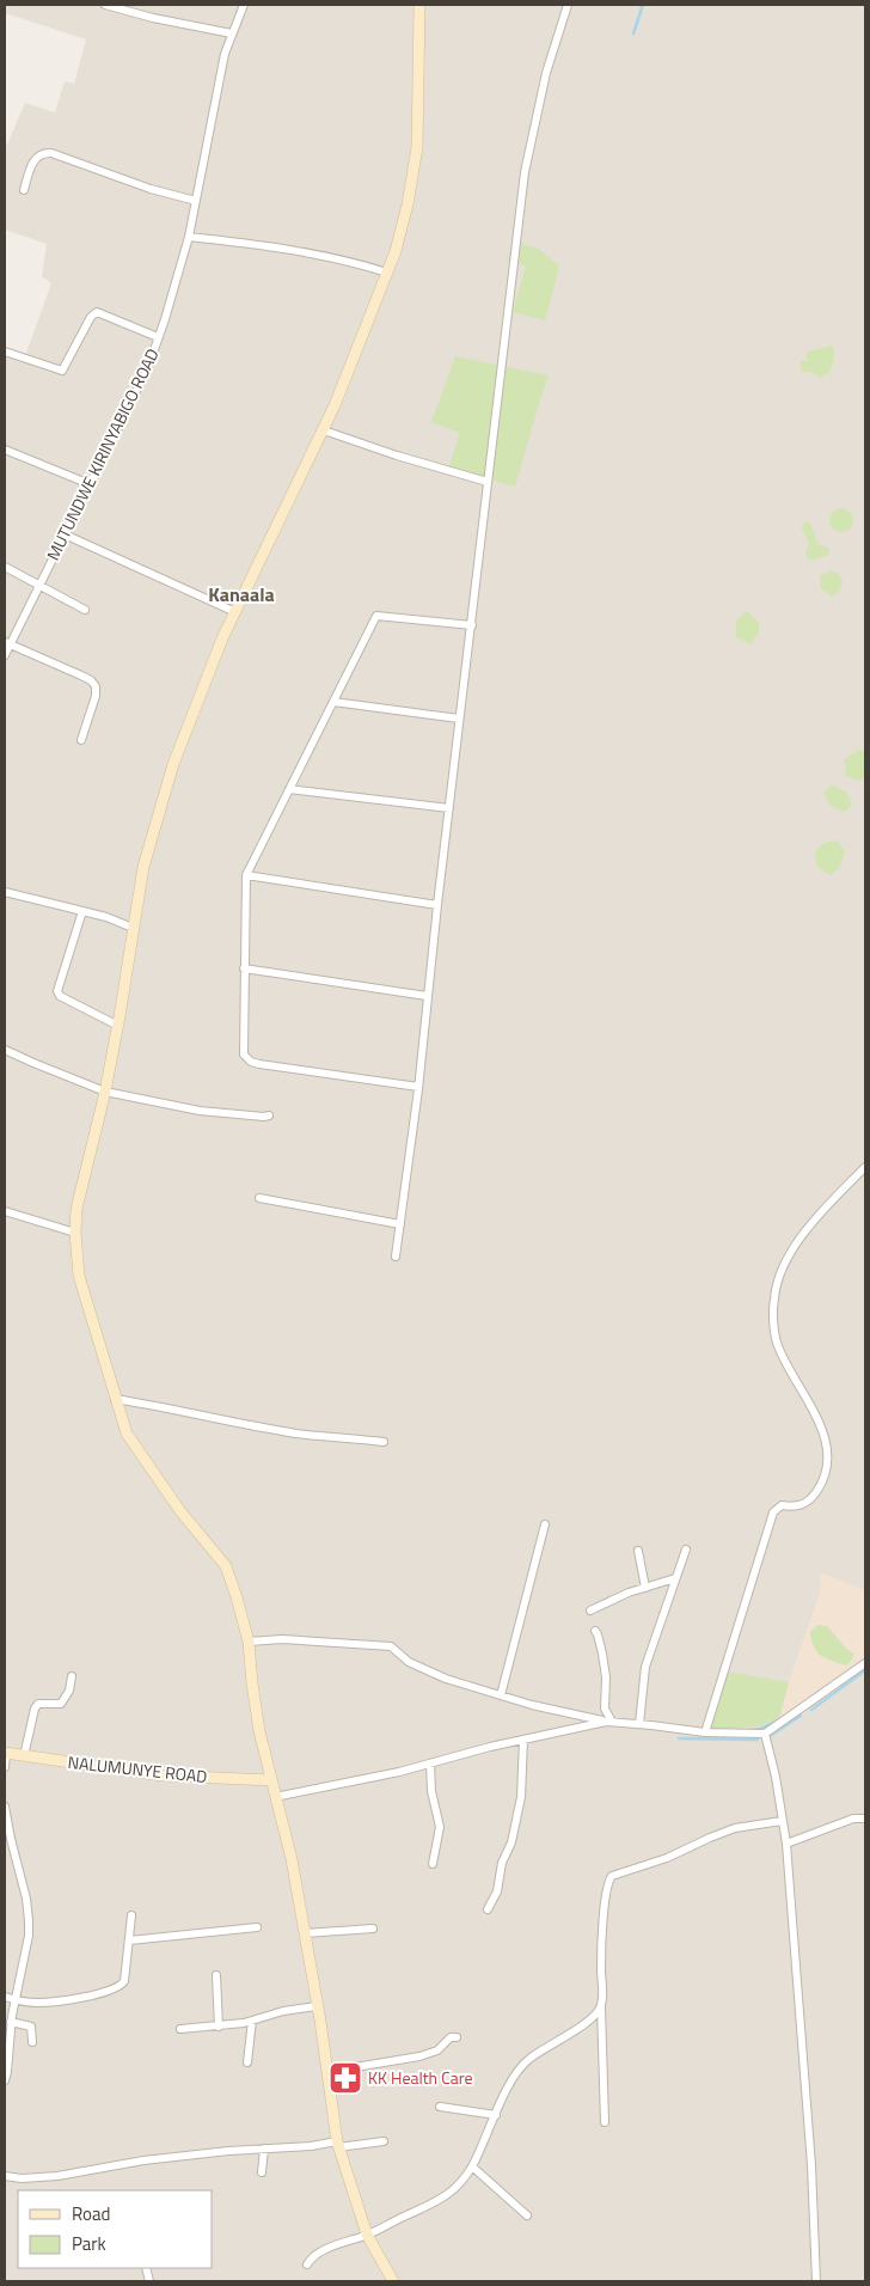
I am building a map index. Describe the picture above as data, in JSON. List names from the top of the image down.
{
  "streets": {
    "street": ["MUTUNDWE KIRINYABIGO ROAD", "NALUMUNYE ROAD"]
  },
  "districts": ["Kanaala"],
  "places": {
    "pharmacy": ["KK Health Care"]
  },
  "legend": ["Road", "Park"]
}
